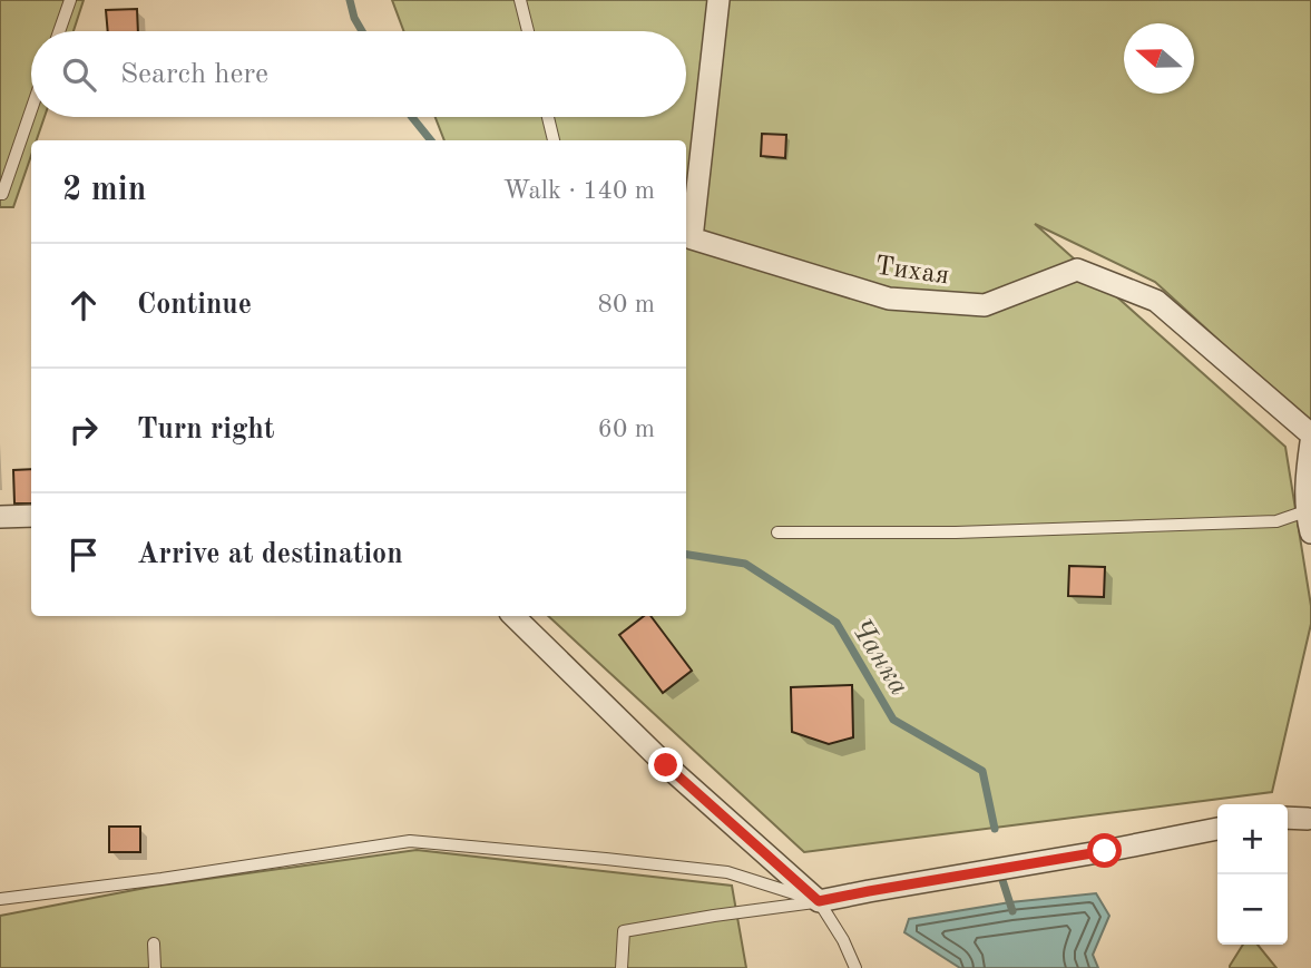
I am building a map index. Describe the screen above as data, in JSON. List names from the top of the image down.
{
  "streets": {
    "street": ["Тихая"]
  },
  "water": ["Чанка"],
  "north": "left",
  "page": {
    "search": "Search here",
    "heading": ["2 min", "Walk · 140 m"],
    "list": [
      ["Continue", "80 m"],
      ["Turn right", "60 m"],
      "Arrive at destination"
    ],
    "map_buttons": ["+", "−"]
  }
}
